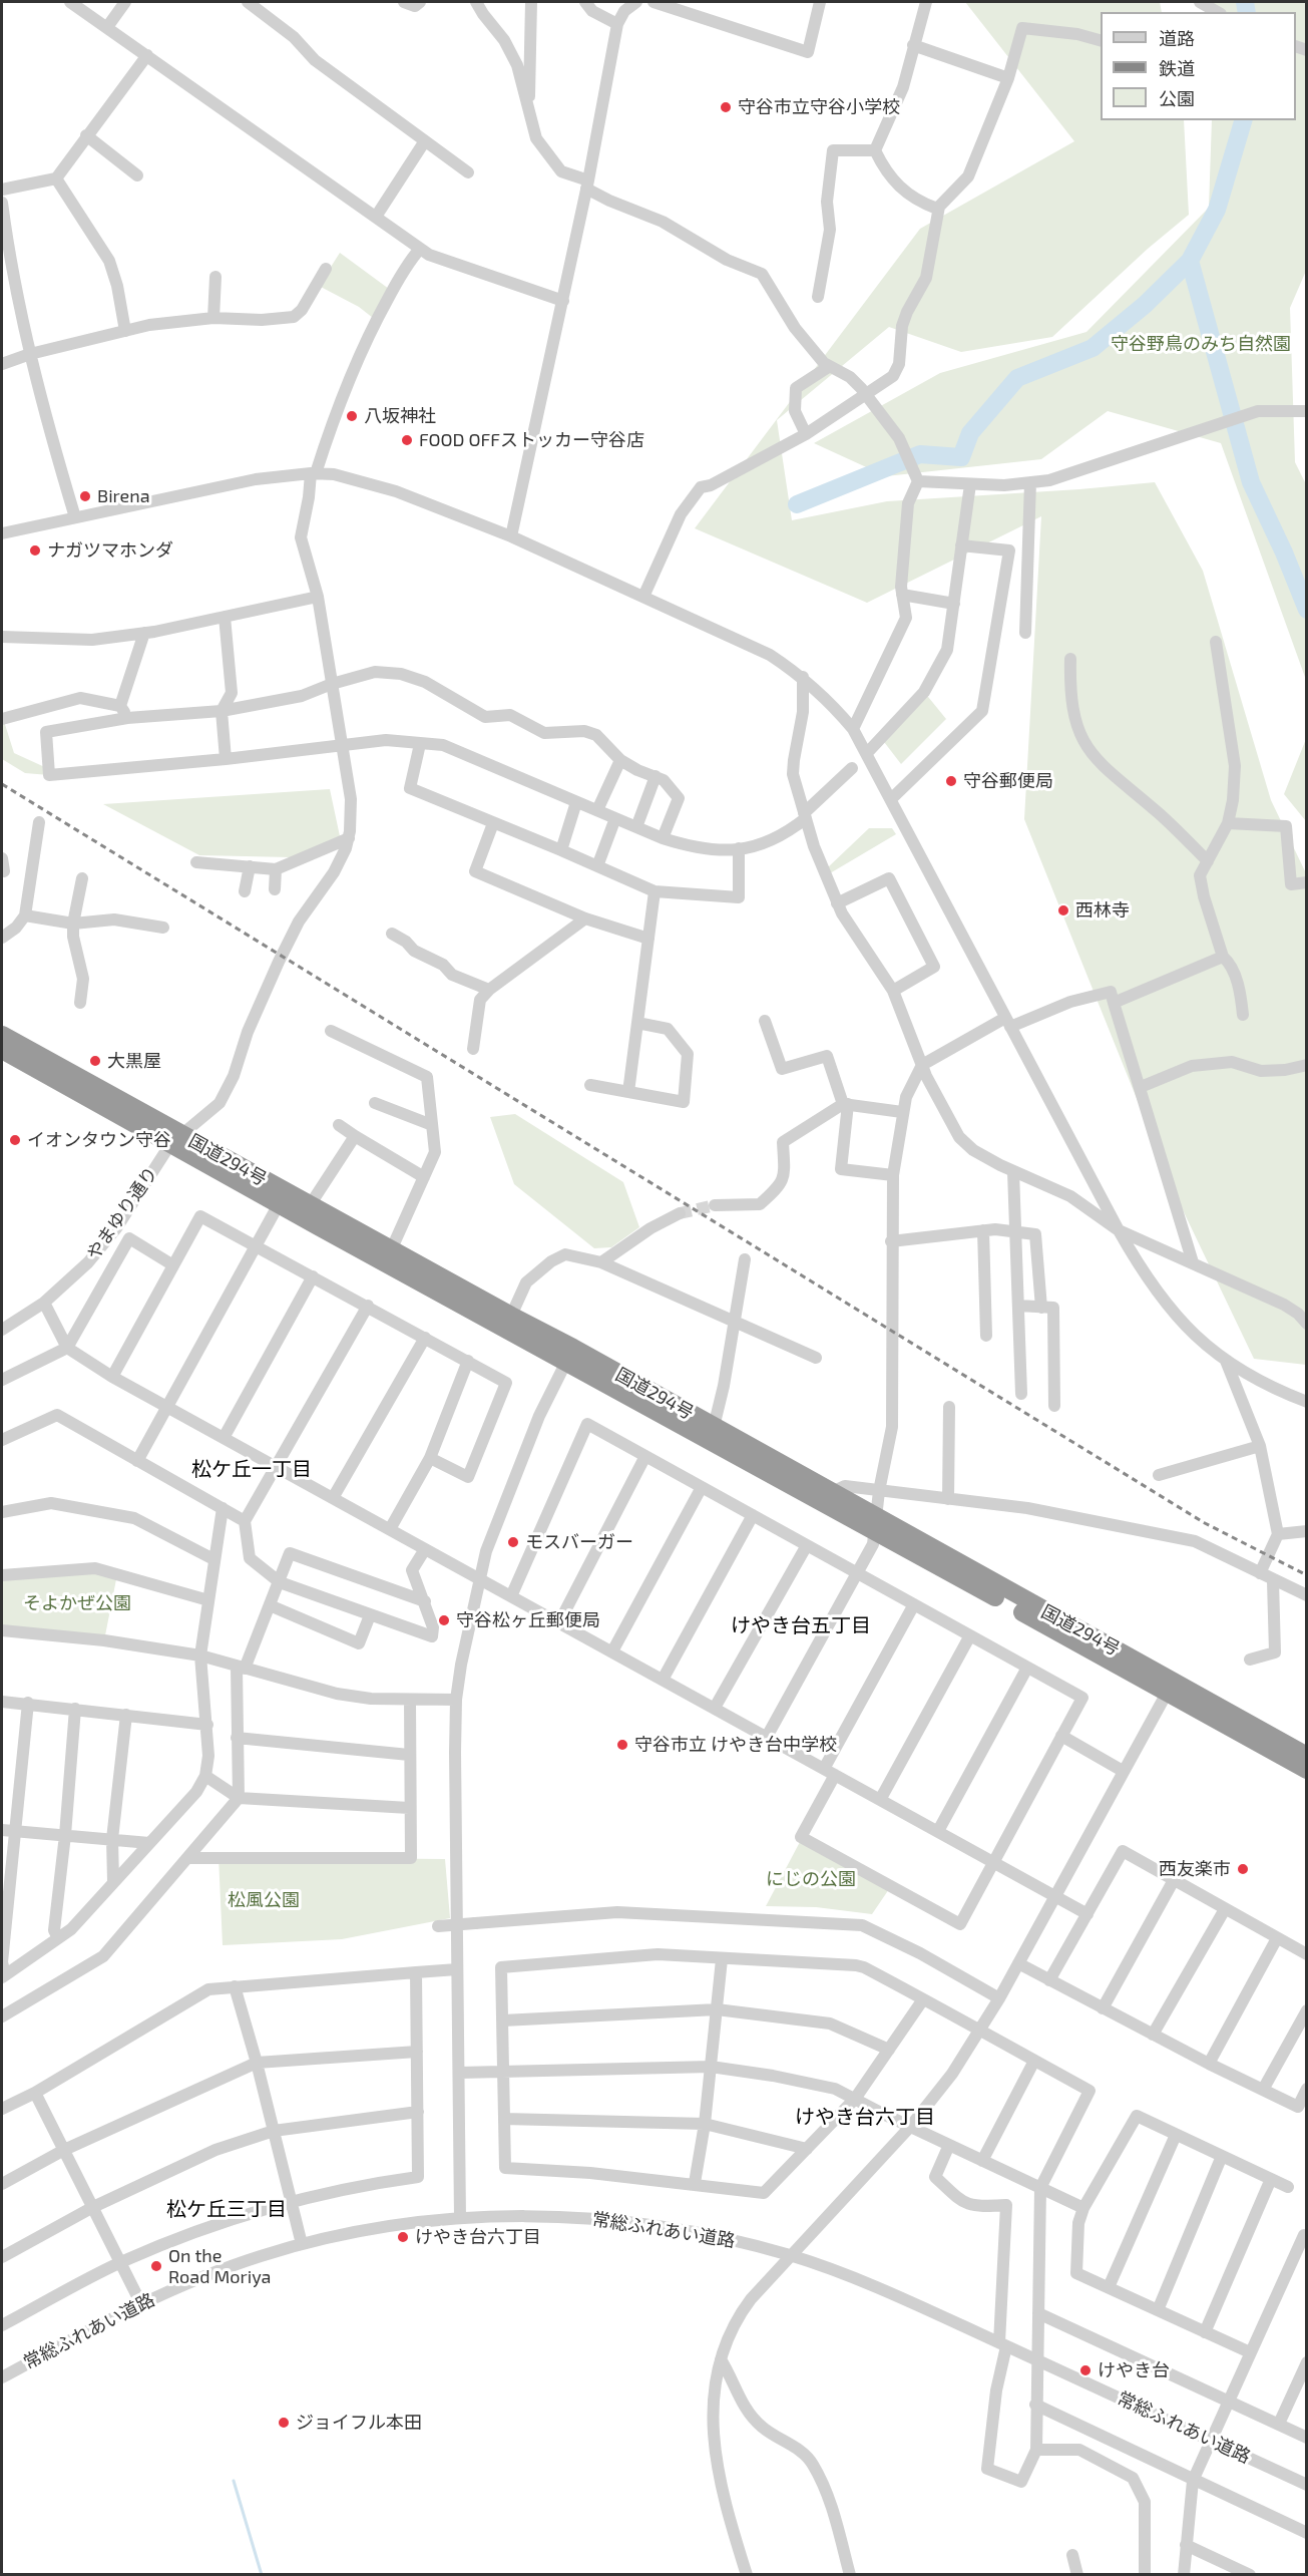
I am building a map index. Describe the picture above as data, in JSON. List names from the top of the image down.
{
  "streets": {
    "highway": ["国道294号"],
    "street": ["やまゆり通り", "常総ふれあい道路"]
  },
  "crossings": [
    ["国道294号", "やまゆり通り"]
  ],
  "districts": [
    "松ケ丘一丁目",
    "けやき台五丁目",
    "けやき台六丁目",
    "松ケ丘三丁目"
  ],
  "parks": [
    "守谷野鳥のみち自然園",
    "そよかぜ公園",
    "にじの公園",
    "松風公園"
  ],
  "places": [
    "守谷市立守谷小学校",
    "八坂神社",
    "FOOD OFFストッカー守谷店",
    "Birena",
    "ナガツマホンダ",
    "守谷郵便局",
    "西林寺",
    "大黒屋",
    "イオンタウン守谷",
    "モスバーガー",
    "守谷松ヶ丘郵便局",
    "守谷市立 けやき台中学校",
    "西友楽市",
    "けやき台六丁目",
    "On the Road Moriya",
    "けやき台",
    "ジョイフル本田"
  ],
  "legend": ["道路", "鉄道", "公園"]
}
